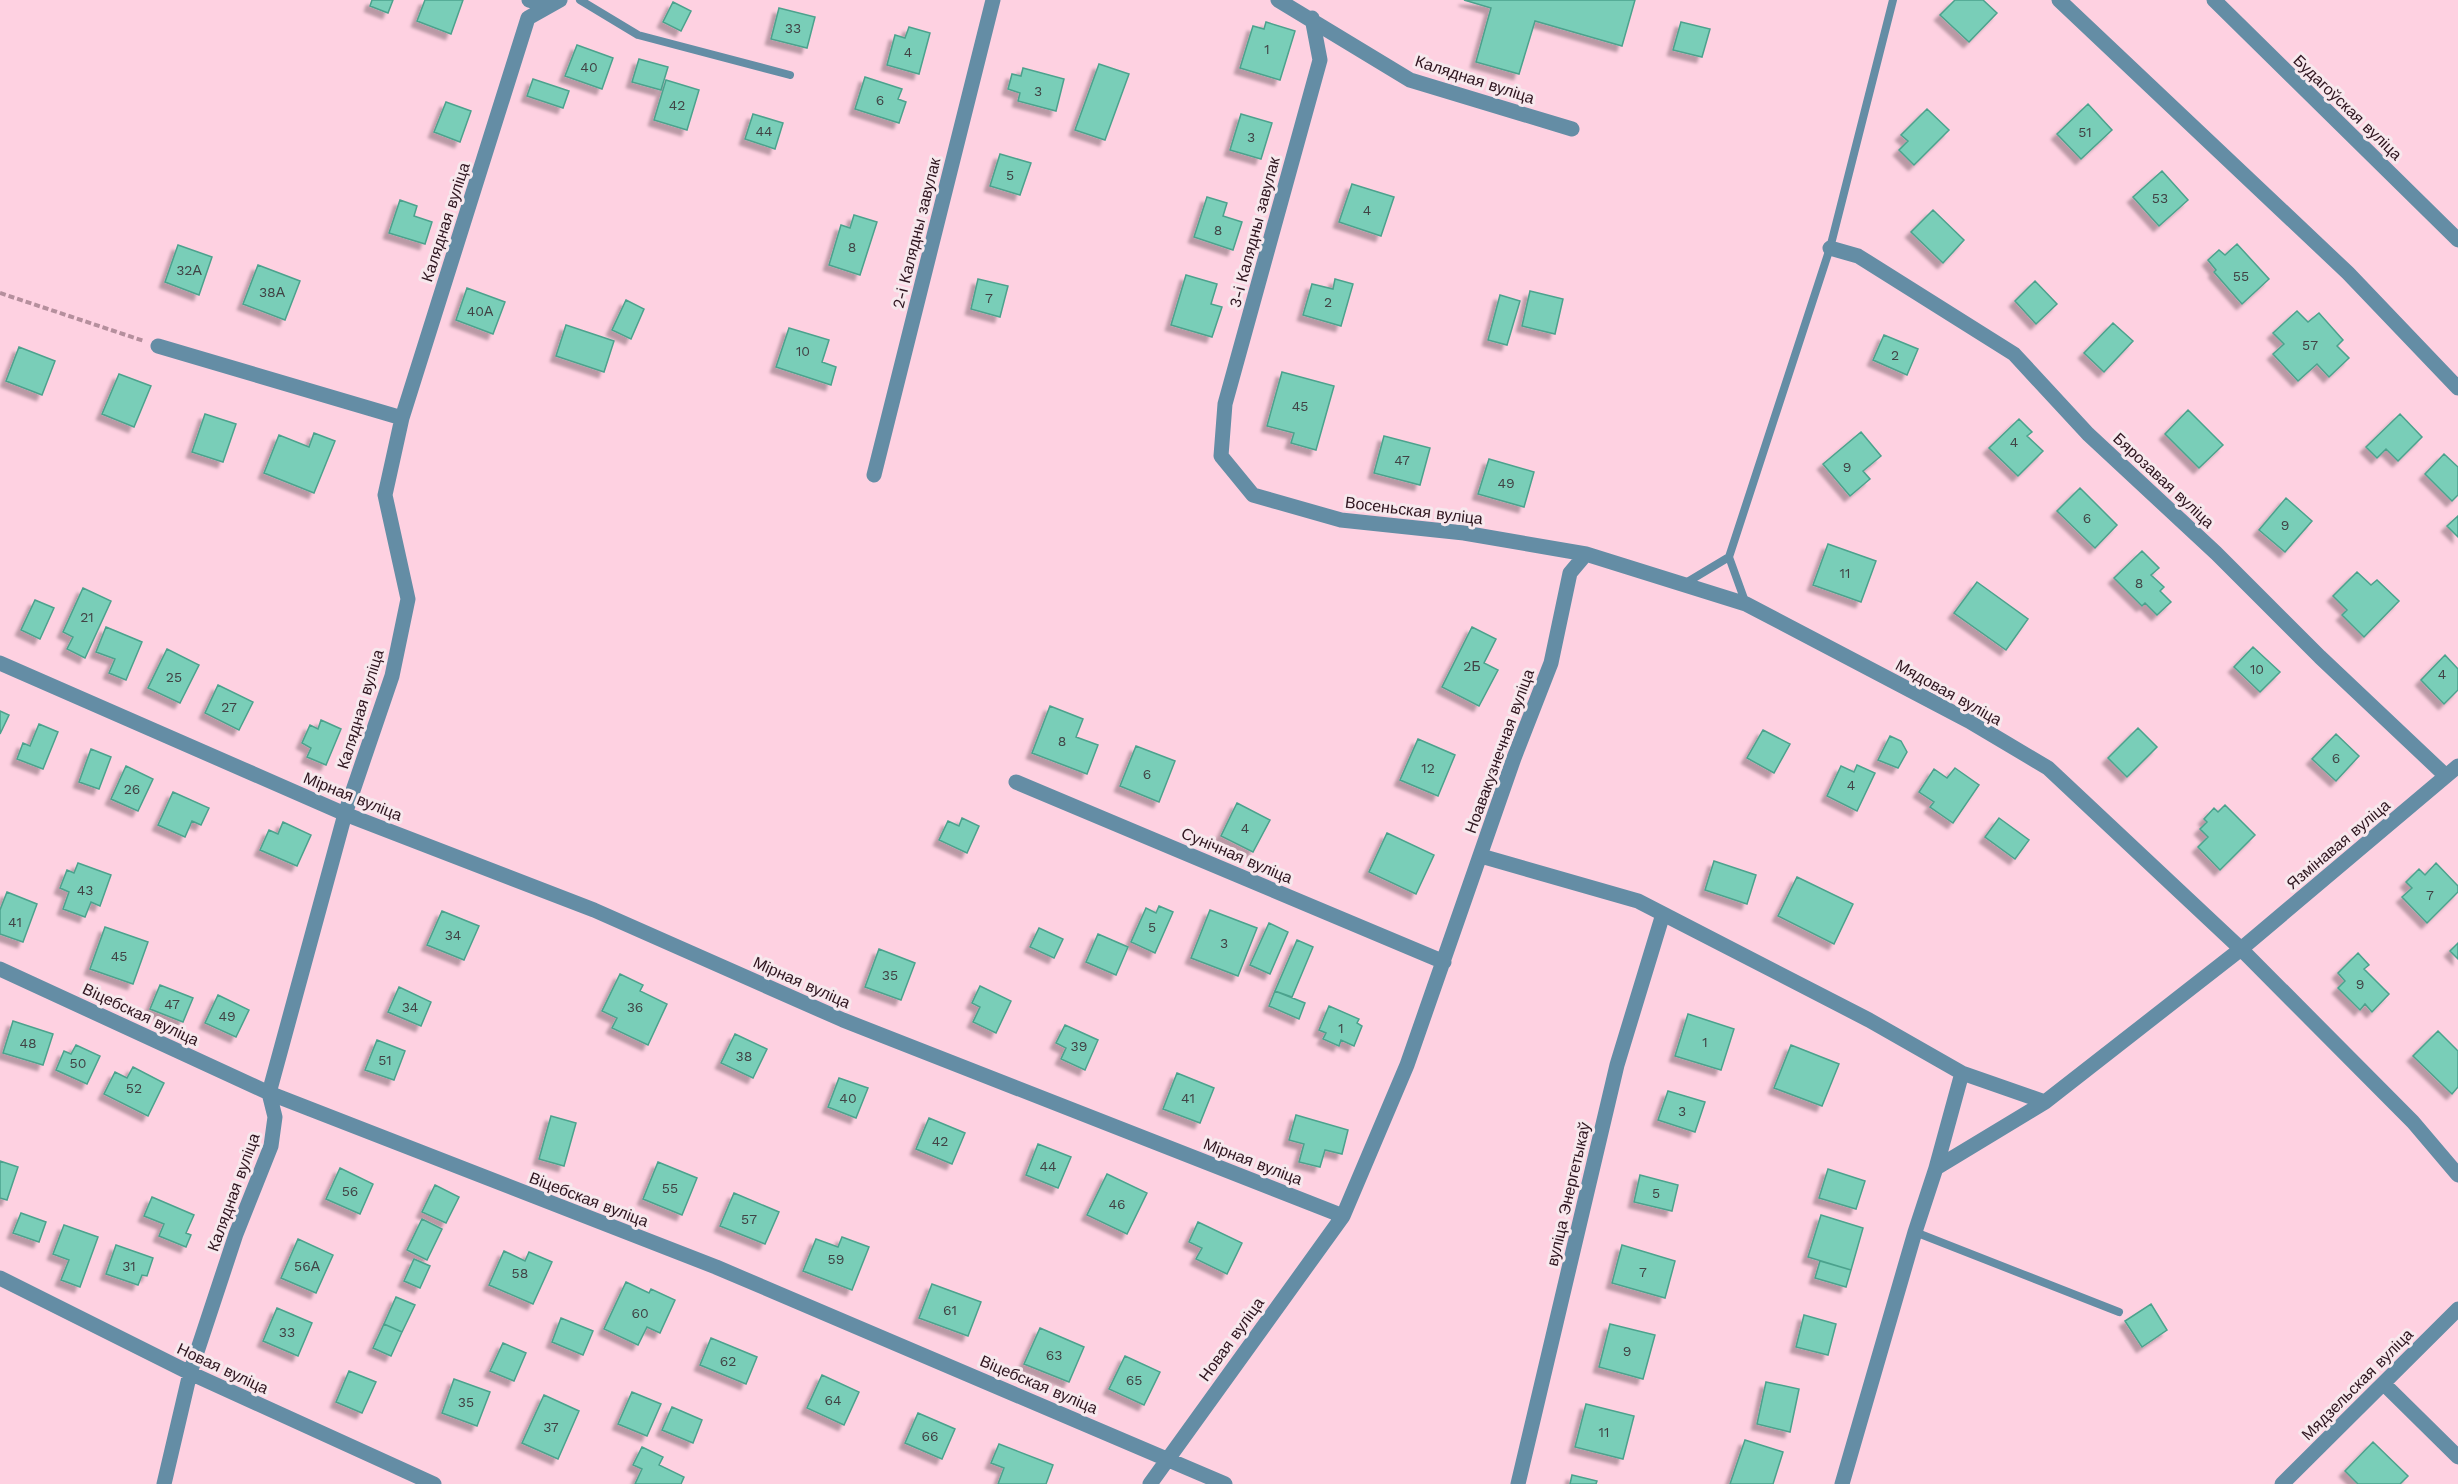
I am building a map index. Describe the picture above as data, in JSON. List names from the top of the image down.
{
  "streets": {
    "street": [
      "Калядная вуліца",
      "Будагоўская вуліца",
      "3-і Калядны завулак",
      "2-і Калядны завулак",
      "Бярозавая вуліца",
      "Восеньская вуліца",
      "Мядовая вуліца",
      "Ноавакузнечная вуліца",
      "Мірная вуліца",
      "Язмінавая вуліца",
      "Сунічная вуліца",
      "Віцебская вуліца",
      "вуліца Энергетыкаў",
      "Новая вуліца",
      "Мядзельская вуліца"
    ]
  },
  "crossings": [
    ["Калядная вуліца", "3-і Калядны завулак"],
    ["Калядная вуліца", "Мірная вуліца"],
    ["Калядная вуліца", "Віцебская вуліца"],
    ["Калядная вуліца", "Новая вуліца"],
    ["3-і Калядны завулак", "Восеньская вуліца"],
    ["Бярозавая вуліца", "Язмінавая вуліца"],
    ["Восеньская вуліца", "Мядовая вуліца"],
    ["Восеньская вуліца", "Ноавакузнечная вуліца"],
    ["Мядовая вуліца", "Ноавакузнечная вуліца"],
    ["Мядовая вуліца", "Язмінавая вуліца"],
    ["Ноавакузнечная вуліца", "Сунічная вуліца"],
    ["Мірная вуліца", "Новая вуліца"],
    ["Віцебская вуліца", "Новая вуліца"]
  ],
  "house_numbers": [
    "33",
    "1",
    "4",
    "40",
    "3",
    "6",
    "42",
    "44",
    "51",
    "3",
    "5",
    "53",
    "4",
    "8",
    "8",
    "32А",
    "55",
    "38А",
    "7",
    "2",
    "40А",
    "57",
    "10",
    "2",
    "45",
    "4",
    "47",
    "9",
    "49",
    "6",
    "9",
    "11",
    "8",
    "21",
    "2Б",
    "10",
    "4",
    "25",
    "27",
    "8",
    "6",
    "12",
    "6",
    "4",
    "26",
    "4",
    "43",
    "7",
    "41",
    "5",
    "34",
    "3",
    "45",
    "35",
    "9",
    "47",
    "34",
    "36",
    "49",
    "1",
    "1",
    "48",
    "39",
    "38",
    "51",
    "50",
    "52",
    "40",
    "41",
    "3",
    "42",
    "44",
    "55",
    "56",
    "5",
    "46",
    "57",
    "59",
    "31",
    "56А",
    "7",
    "58",
    "61",
    "60",
    "33",
    "9",
    "63",
    "62",
    "65",
    "64",
    "35",
    "37",
    "11",
    "66"
  ]
}
